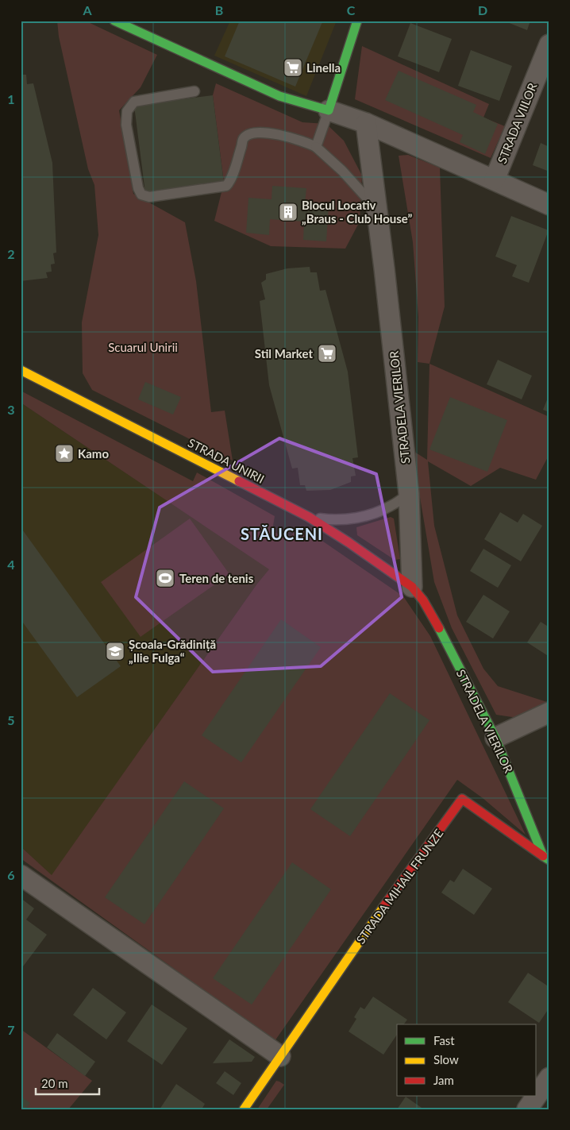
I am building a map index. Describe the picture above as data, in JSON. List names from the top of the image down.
{
  "streets": {
    "street": [
      "STRADA VIILOR",
      "STRADELA VIERILOR",
      "STRADA UNIRII",
      "STRADA MIHAIL FRUNZE"
    ]
  },
  "crossings": [
    ["STRADELA VIERILOR", "STRADA UNIRII"],
    ["STRADELA VIERILOR", "STRADA MIHAIL FRUNZE"]
  ],
  "districts": ["STĂUCENI"],
  "parks": ["Scuarul Unirii"],
  "places": {
    "supermarket": ["Linella", "Stil Market"],
    "building": ["Blocul Locativ „Braus - Club House”"],
    "place": ["Kamo"],
    "sports": ["Teren de tenis"],
    "school or university": ["Școala-Grădiniță „Ilie Fulga“"]
  },
  "legend": ["Fast", "Slow", "Jam"],
  "scale_bar": "20 m",
  "grid": {
    "columns": [
      "A",
      "B",
      "C",
      "D"
    ],
    "rows": [
      "1",
      "2",
      "3",
      "4",
      "5",
      "6",
      "7"
    ]
  }
}
